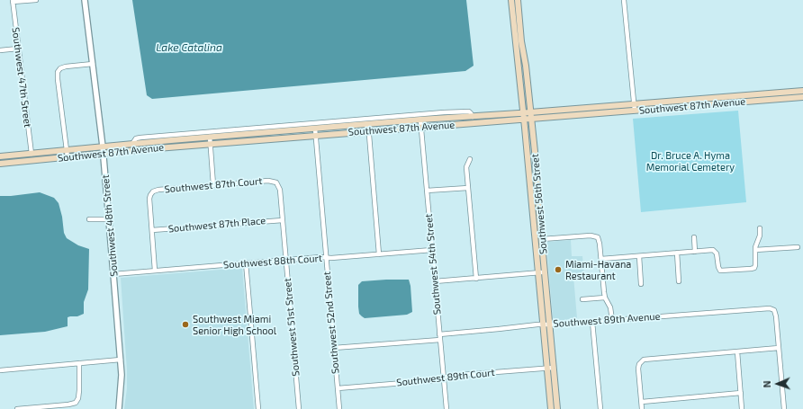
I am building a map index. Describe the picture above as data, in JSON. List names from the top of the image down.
{
  "streets": {
    "main road": ["Southwest 87th Avenue", "Southwest 56th Street"],
    "street": [
      "Southwest 47th Street",
      "Southwest 87th Court",
      "Southwest 87th Place",
      "Southwest 48th Street",
      "Southwest 88th Court",
      "Southwest 54th Street",
      "Southwest 89th Avenue",
      "Southwest 52nd Street",
      "Southwest 51st Street",
      "Southwest 89th Court"
    ]
  },
  "crossings": [
    ["Southwest 47th Street", "Southwest 87th Avenue"],
    ["Southwest 87th Avenue", "Southwest 56th Street"],
    ["Southwest 87th Avenue", "Southwest 48th Street"],
    ["Southwest 87th Avenue", "Southwest 54th Street"],
    ["Southwest 87th Avenue", "Southwest 52nd Street"],
    ["Southwest 87th Court", "Southwest 87th Place"],
    ["Southwest 87th Court", "Southwest 51st Street"],
    ["Southwest 56th Street", "Southwest 89th Avenue"],
    ["Southwest 56th Street", "Southwest 89th Court"],
    ["Southwest 87th Place", "Southwest 51st Street"],
    ["Southwest 48th Street", "Southwest 88th Court"],
    ["Southwest 88th Court", "Southwest 54th Street"],
    ["Southwest 88th Court", "Southwest 52nd Street"],
    ["Southwest 88th Court", "Southwest 51st Street"],
    ["Southwest 54th Street", "Southwest 89th Avenue"],
    ["Southwest 54th Street", "Southwest 89th Court"],
    ["Southwest 52nd Street", "Southwest 89th Court"]
  ],
  "water": ["Lake Catalina"],
  "parks": ["Dr. Bruce A. Hyma Memorial Cemetery"],
  "places": ["Miami-Havana Restaurant", "Southwest Miami Senior High School"],
  "north": "left"
}
